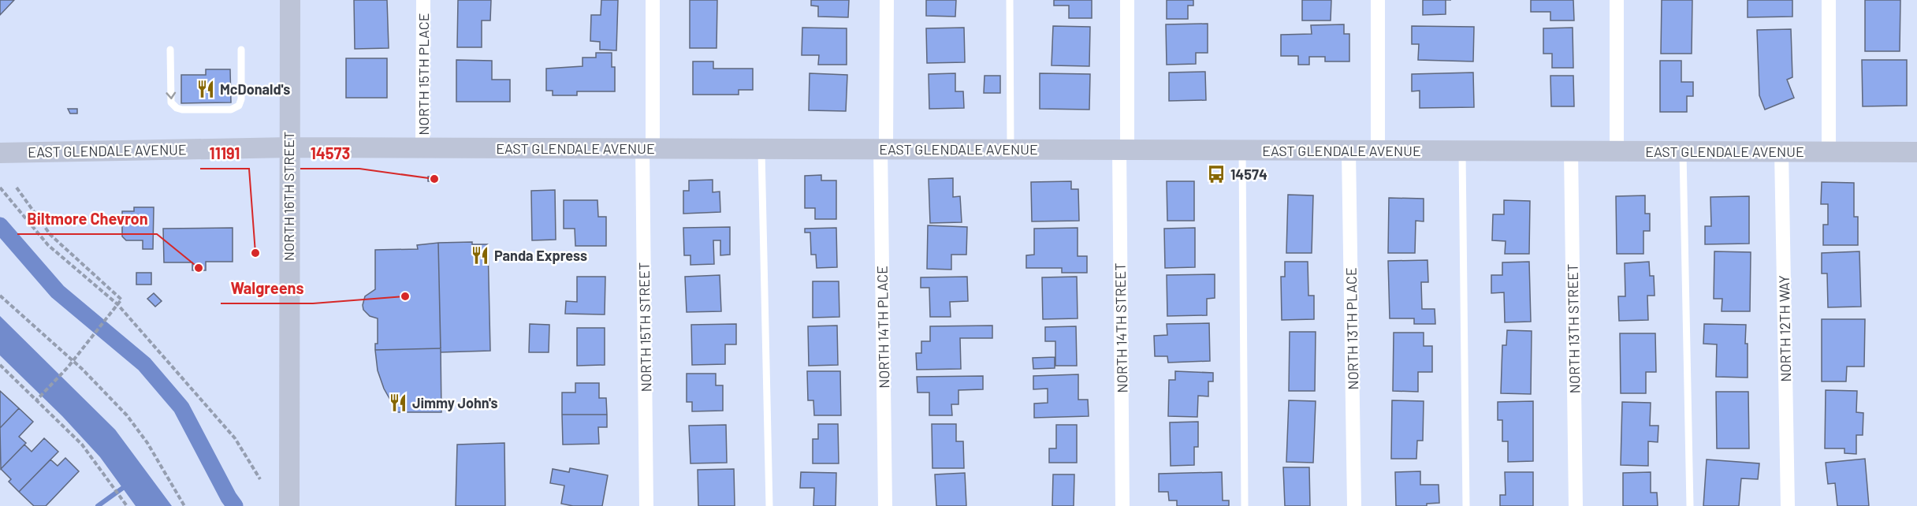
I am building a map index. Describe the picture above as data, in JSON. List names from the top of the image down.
{
  "streets": {
    "main road": ["EAST GLENDALE AVENUE", "NORTH 16TH STREET"],
    "street": [
      "NORTH 15TH PLACE",
      "NORTH 15TH STREET",
      "NORTH 14TH PLACE",
      "NORTH 14TH STREET",
      "NORTH 13TH PLACE",
      "NORTH 13TH STREET",
      "NORTH 12TH WAY"
    ]
  },
  "crossings": [
    ["NORTH 15TH PLACE", "EAST GLENDALE AVENUE"],
    ["EAST GLENDALE AVENUE", "NORTH 16TH STREET"],
    ["EAST GLENDALE AVENUE", "NORTH 15TH STREET"],
    ["EAST GLENDALE AVENUE", "NORTH 14TH PLACE"],
    ["EAST GLENDALE AVENUE", "NORTH 14TH STREET"],
    ["EAST GLENDALE AVENUE", "NORTH 13TH PLACE"],
    ["EAST GLENDALE AVENUE", "NORTH 13TH STREET"],
    ["EAST GLENDALE AVENUE", "NORTH 12TH WAY"]
  ],
  "places": {
    "restaurant": ["McDonald's", "Panda Express", "Jimmy John's"],
    "bus stop": ["14574"],
    "other": [
      "14573",
      "11191",
      "Biltmore Chevron",
      "Walgreens"
    ]
  }
}
